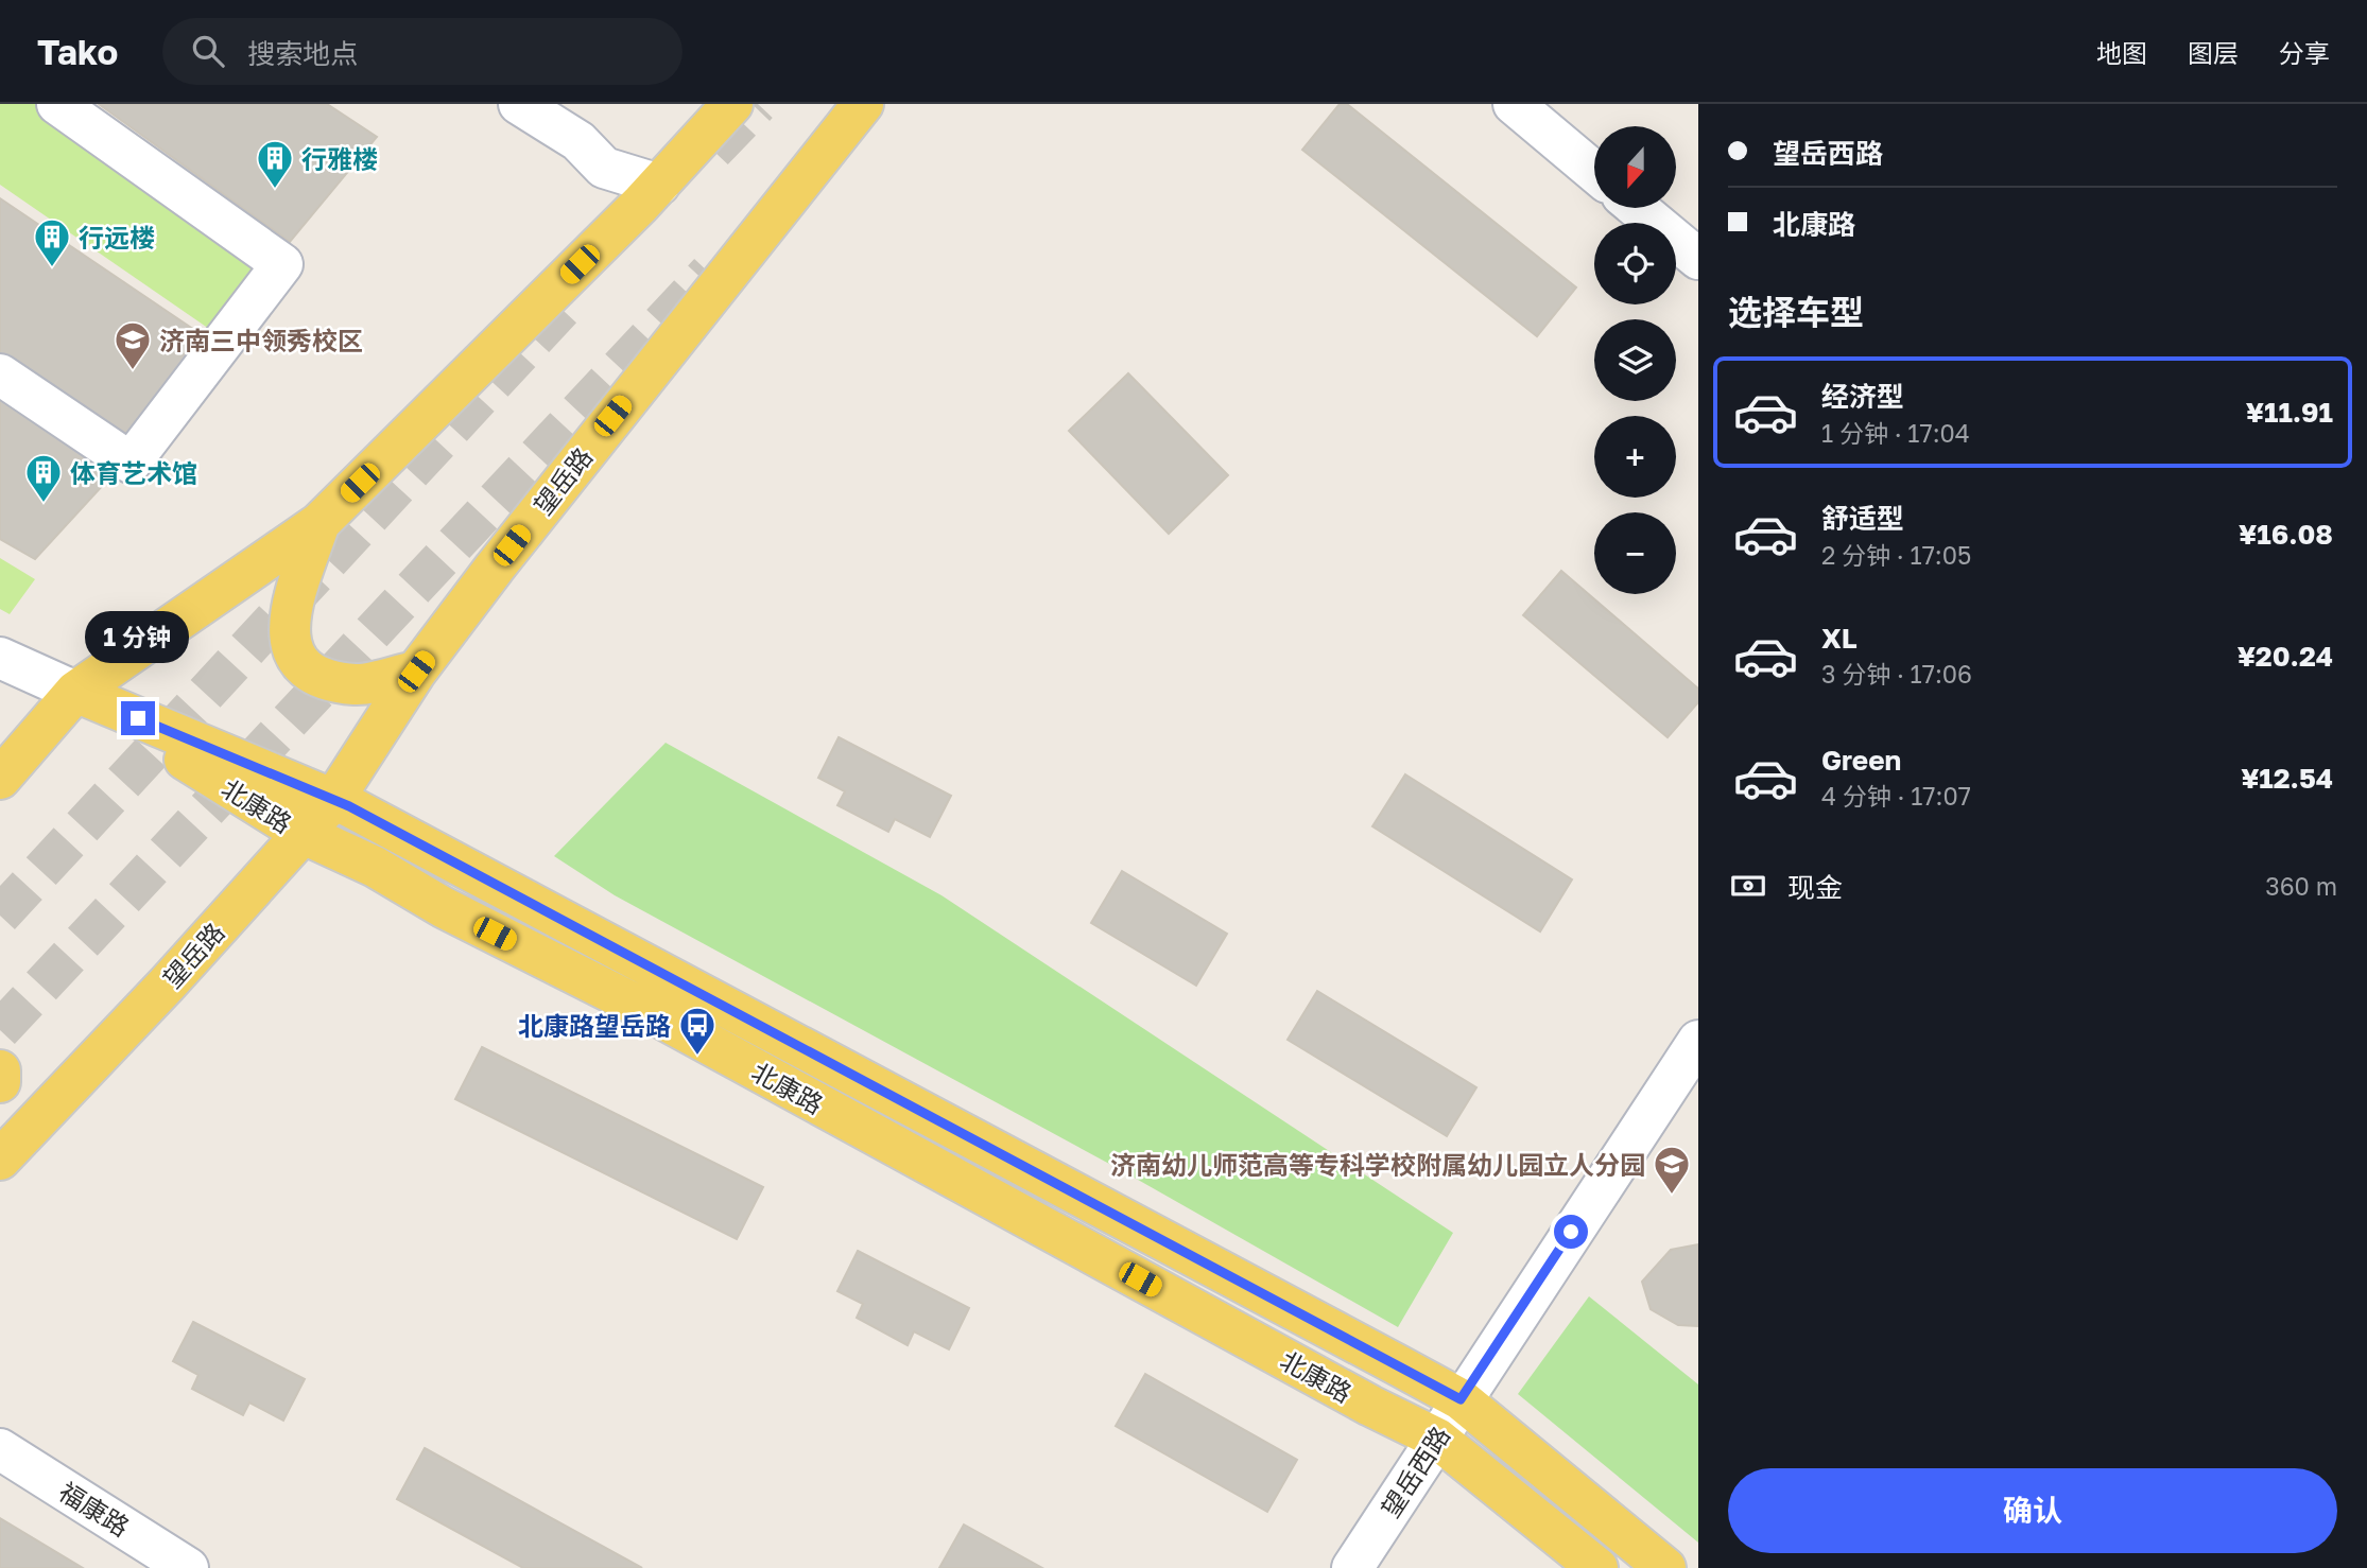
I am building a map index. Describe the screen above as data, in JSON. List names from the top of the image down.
{
  "streets": {
    "main road": ["望岳路", "北康路"],
    "street": ["望岳西路", "福康路"]
  },
  "crossings": [
    ["望岳路", "北康路"],
    ["北康路", "望岳西路"]
  ],
  "places": {
    "building": ["行雅楼", "行远楼", "体育艺术馆"],
    "school or university": ["济南三中领秀校区", "济南幼儿师范高等专科学校附属幼儿园立人分园"],
    "bus stop": ["北康路望岳路"]
  },
  "north": "bottom",
  "page": {
    "header": "Tako",
    "search": "搜索地点",
    "nav": ["地图", "图层", "分享"],
    "banner": ["望岳西路", "北康路"],
    "map_buttons": ["+", "−"],
    "heading": "选择车型",
    "list": [
      {
        "name": "经济型",
        "note": "1 分钟 · 17:04",
        "value": "¥11.91"
      },
      {
        "name": "舒适型",
        "note": "2 分钟 · 17:05",
        "value": "¥16.08"
      },
      {
        "name": "XL",
        "note": "3 分钟 · 17:06",
        "value": "¥20.24"
      },
      {
        "name": "Green",
        "note": "4 分钟 · 17:07",
        "value": "¥12.54"
      }
    ],
    "bubble": "1 分钟",
    "pay": ["现金", "360 m"],
    "buttons": "确认"
  }
}
